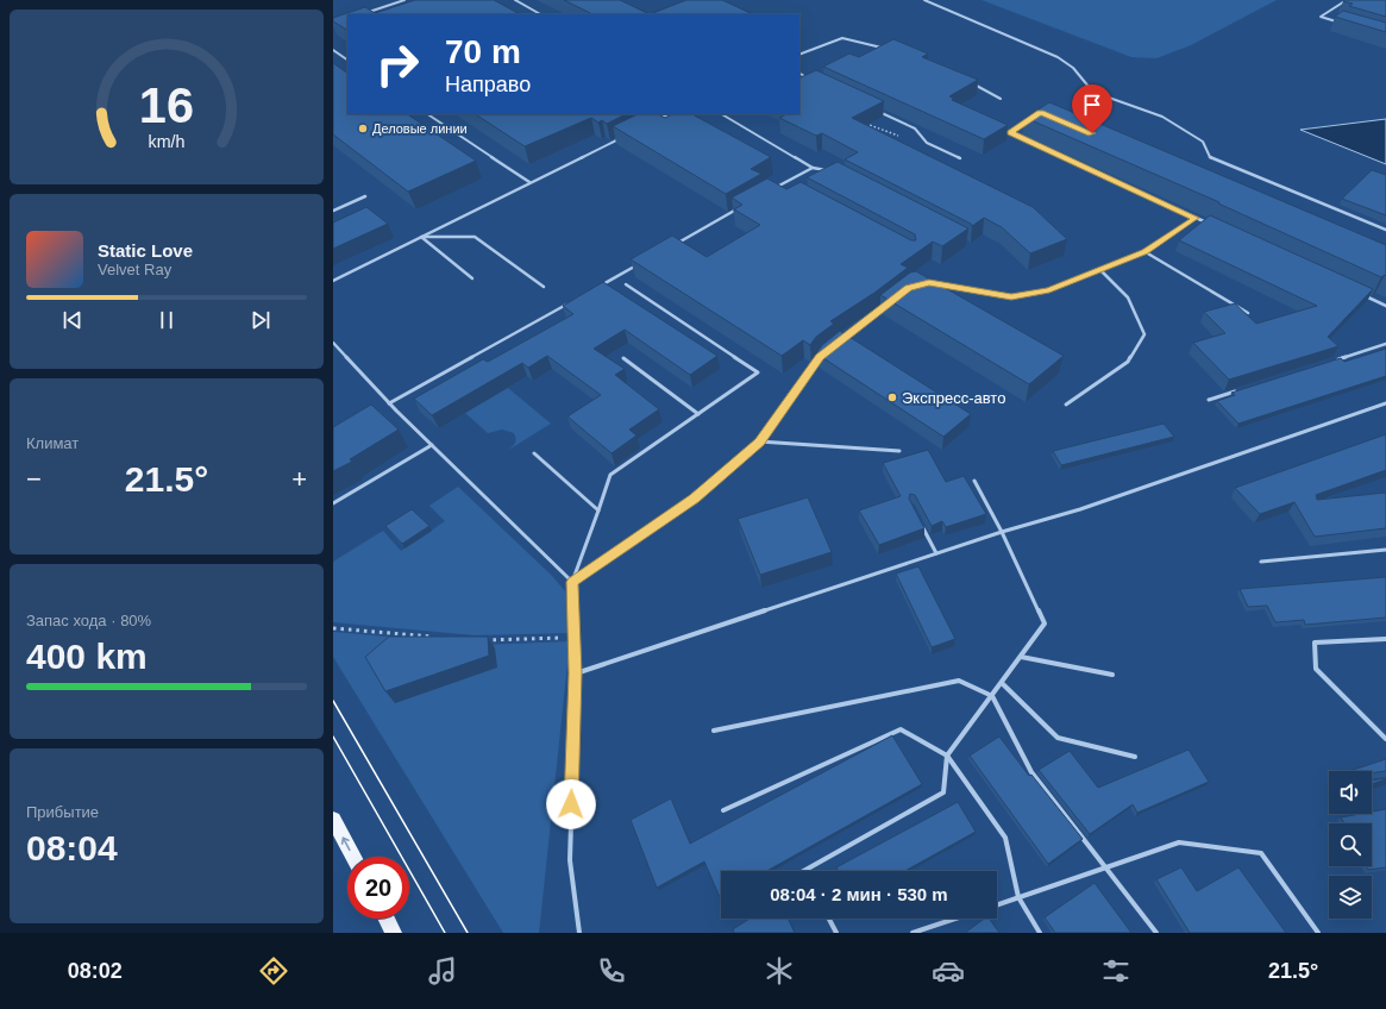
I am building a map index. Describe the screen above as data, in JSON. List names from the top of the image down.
{
  "places": ["Деловые линии", "Экспресс-авто"],
  "page": {
    "turn": ["70 m", "Направо"],
    "song": ["Static Love", "Velvet Ray"],
    "tile": [
      "Климат",
      ["Запас хода · 80%", "400 km"],
      ["Прибытие", "08:04"]
    ],
    "heat": ["−", "21.5°", "+"],
    "limit": "20",
    "trip": "08:04 · 2 мин · 530 m",
    "tabs": ["08:02", "21.5°"],
    "gauge": ["16", "km/h"]
  }
}
